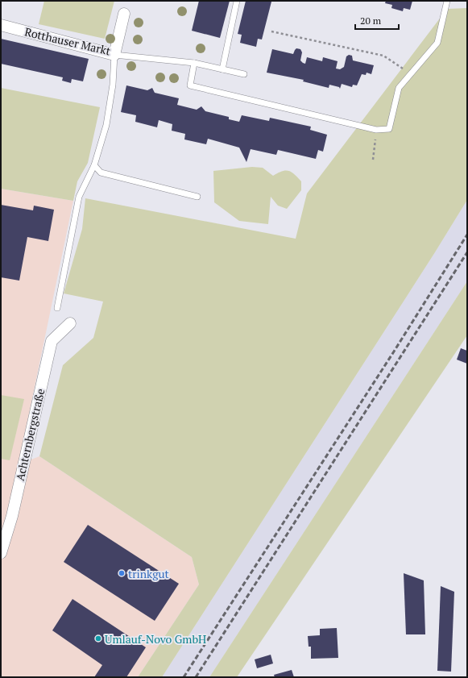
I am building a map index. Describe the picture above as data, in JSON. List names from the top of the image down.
{
  "streets": {
    "street": ["Rotthauser Markt", "Achternbergstraße"]
  },
  "places": ["trinkgut", "Umlauf-Novo GmbH"],
  "scale_bar": "20 m"
}
